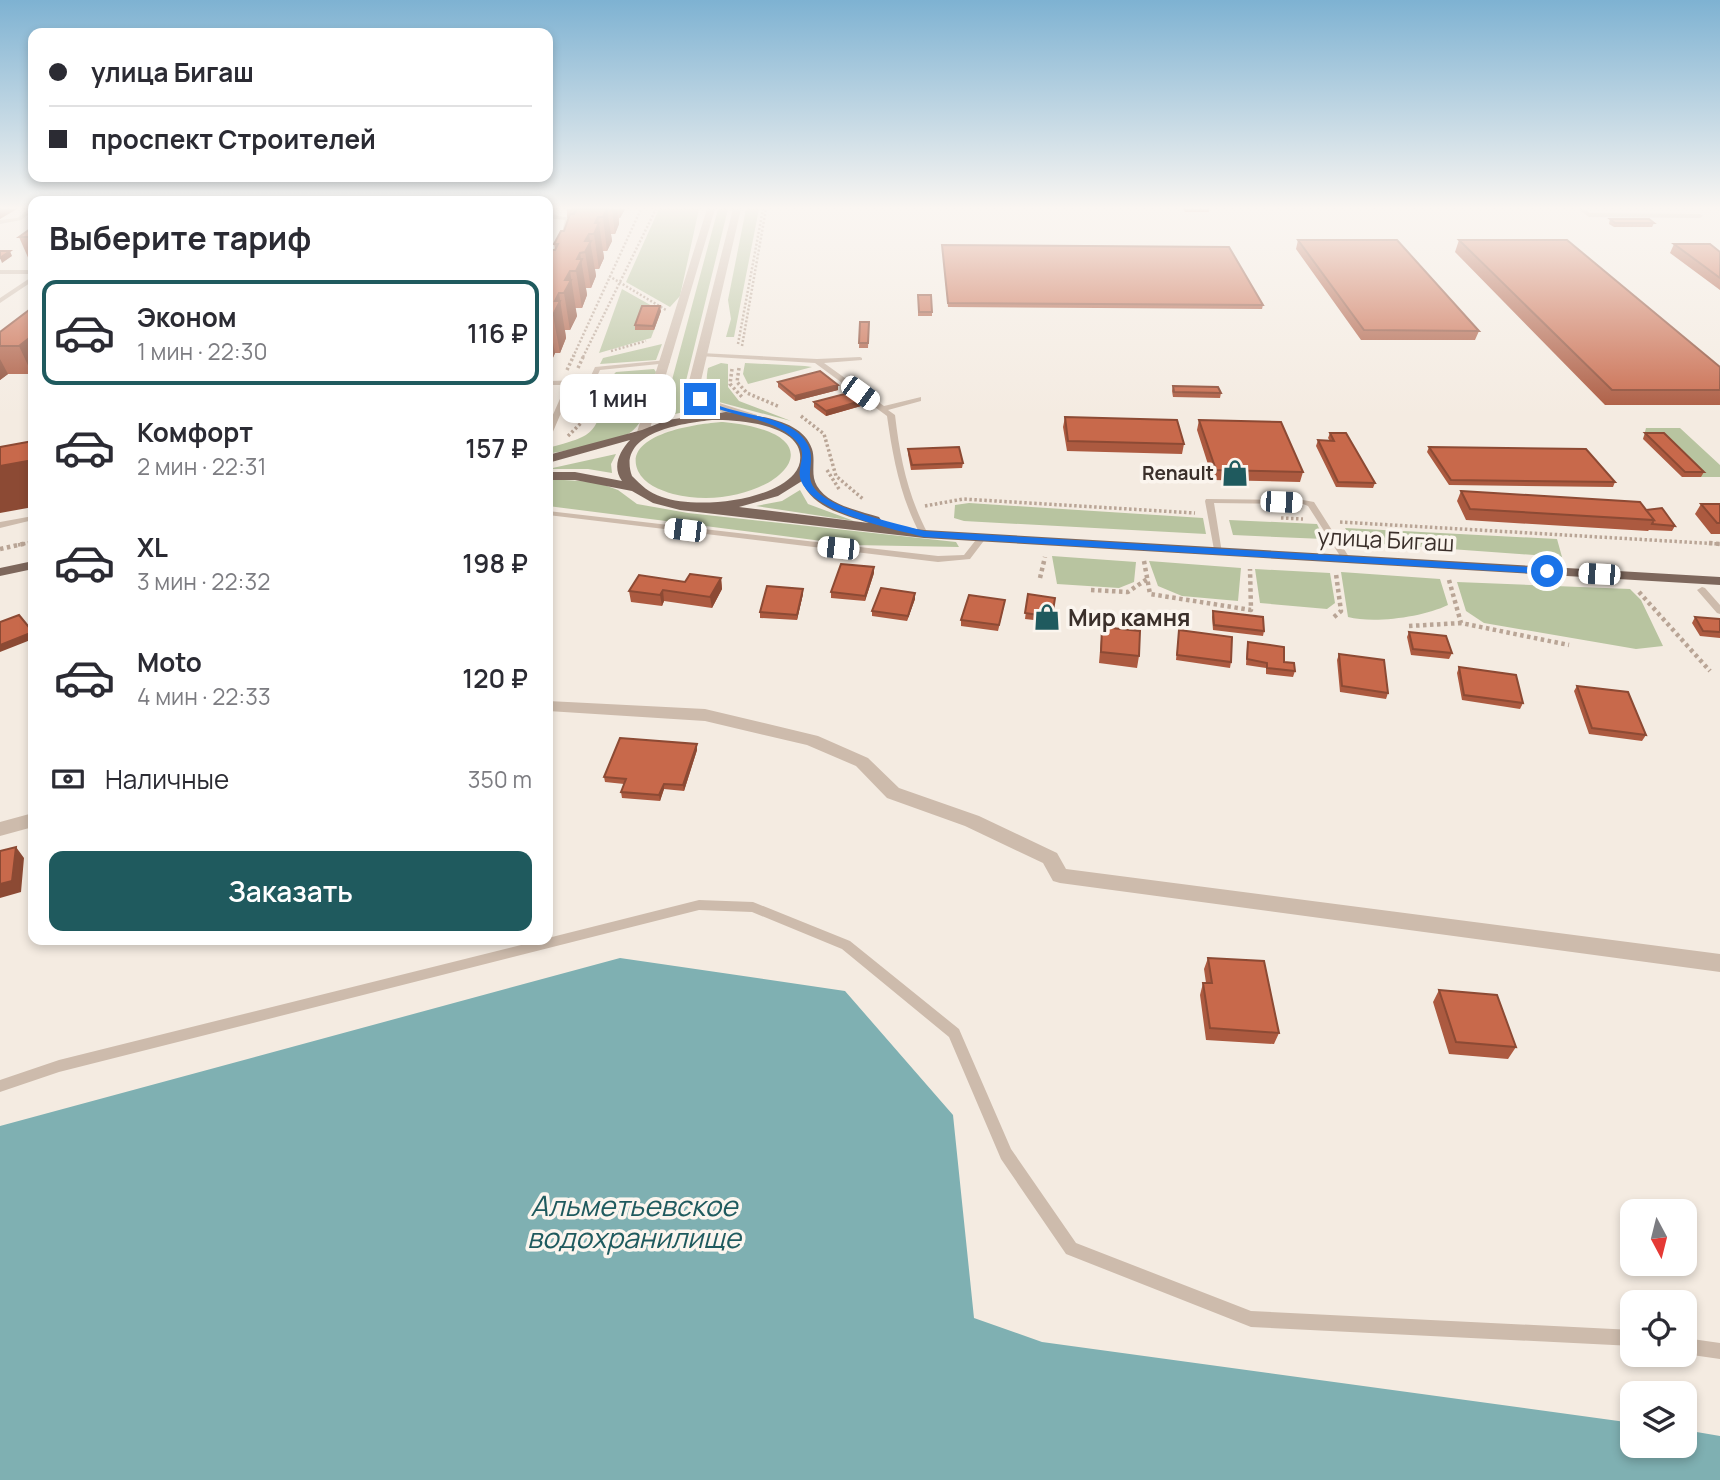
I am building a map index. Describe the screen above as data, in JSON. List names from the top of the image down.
{
  "streets": {
    "main road": ["улица Бигаш"]
  },
  "water": ["Альметьевское водохранилище"],
  "places": {
    "shop": ["Renault", "Мир камня"]
  },
  "north": "bottom",
  "page": {
    "banner": ["улица Бигаш", "проспект Строителей"],
    "heading": "Выберите тариф",
    "list": [
      {
        "name": "Эконом",
        "note": "1 мин · 22:30",
        "value": "116 ₽"
      },
      {
        "name": "Комфорт",
        "note": "2 мин · 22:31",
        "value": "157 ₽"
      },
      {
        "name": "XL",
        "note": "3 мин · 22:32",
        "value": "198 ₽"
      },
      {
        "name": "Moto",
        "note": "4 мин · 22:33",
        "value": "120 ₽"
      }
    ],
    "bubble": "1 мин",
    "pay": ["Наличные", "350 m"],
    "buttons": "Заказать"
  }
}
